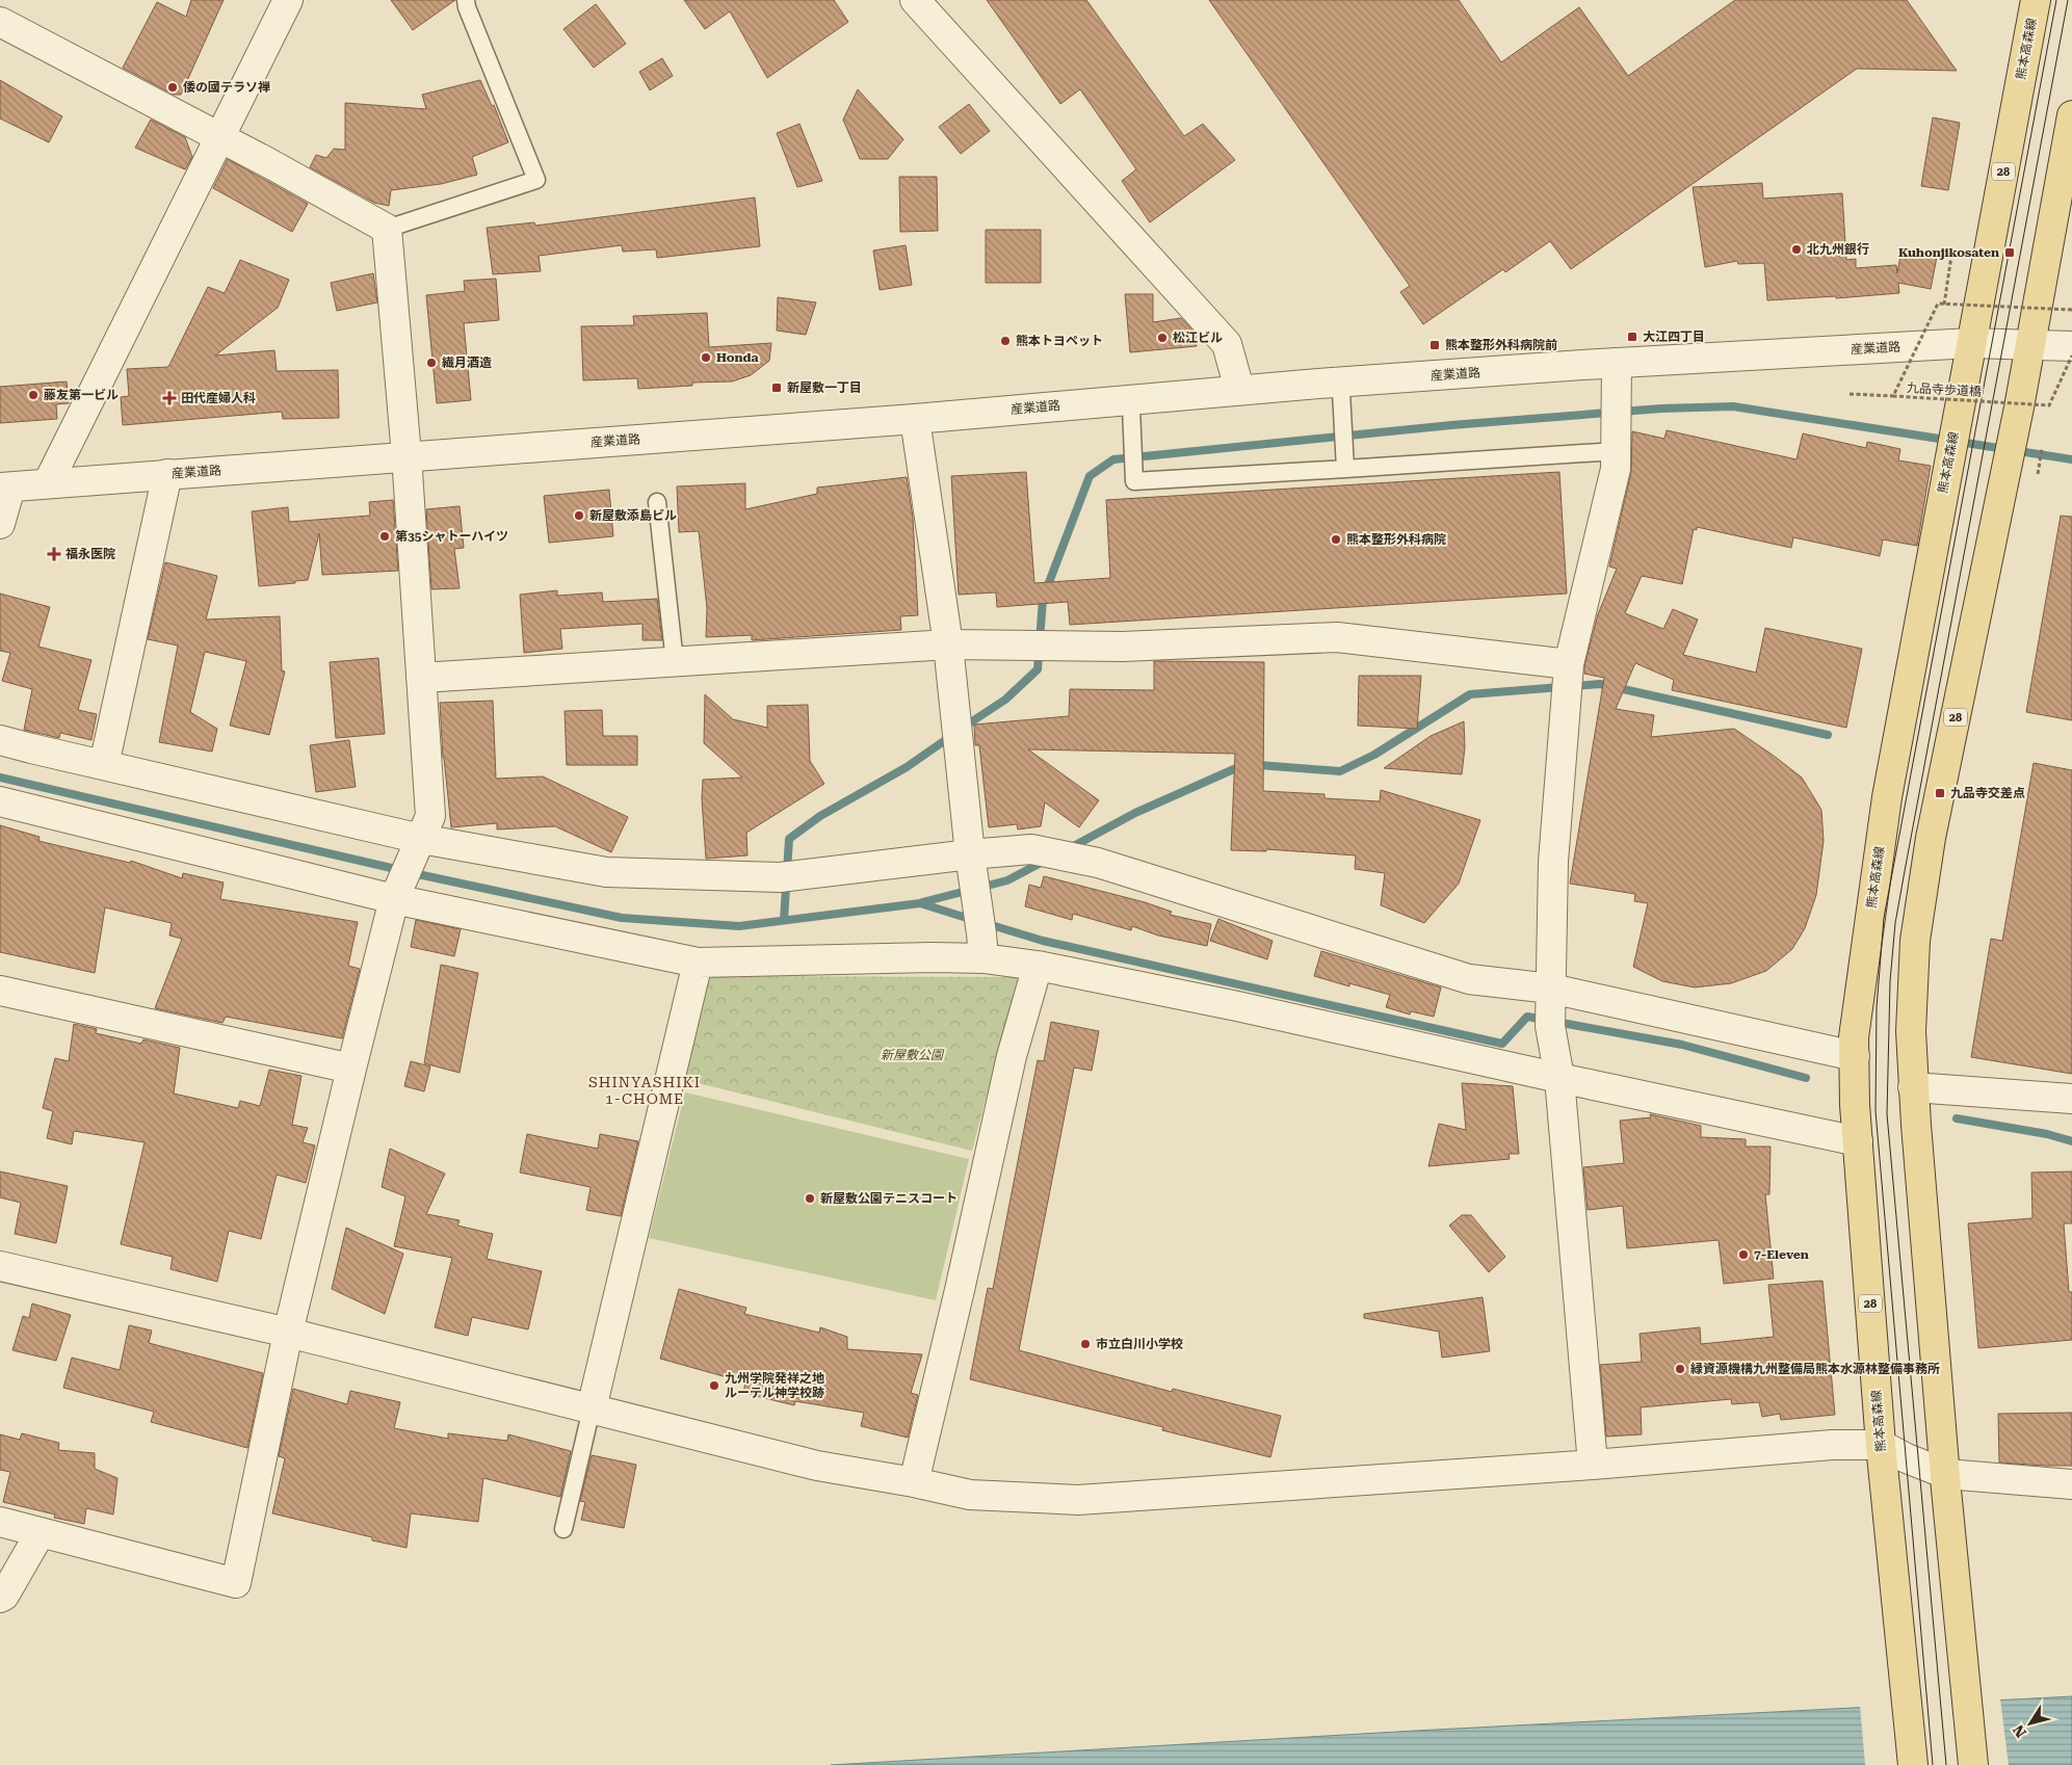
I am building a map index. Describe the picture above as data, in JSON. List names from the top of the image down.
{
  "streets": {
    "main road": ["熊本高森線", "28"],
    "street": ["産業道路"],
    "path": ["九品寺歩道橋"]
  },
  "crossings": [
    ["熊本高森線", "産業道路"],
    ["28", "産業道路"]
  ],
  "districts": ["SHINYASHIKI 1-CHOME"],
  "parks": ["新屋敷公園"],
  "places": {
    "other": [
      "倭の國テラソ禅",
      "北九州銀行",
      "松江ビル",
      "熊本トヨペット",
      "Honda",
      "繊月酒造",
      "藤友第一ビル",
      "新屋敷添島ビル",
      "第35シャトーハイツ",
      "熊本整形外科病院",
      "新屋敷公園テニスコート",
      "7-Eleven",
      "市立白川小学校",
      "緑資源機構九州整備局熊本水源林整備事務所",
      "九州学院発祥之地 ルーテル神学校跡"
    ],
    "transit": [
      "Kuhonjikosaten",
      "大江四丁目",
      "熊本整形外科病院前",
      "新屋敷一丁目",
      "九品寺交差点"
    ],
    "health": ["田代産婦人科", "福永医院"]
  },
  "north": "bottom left"
}
